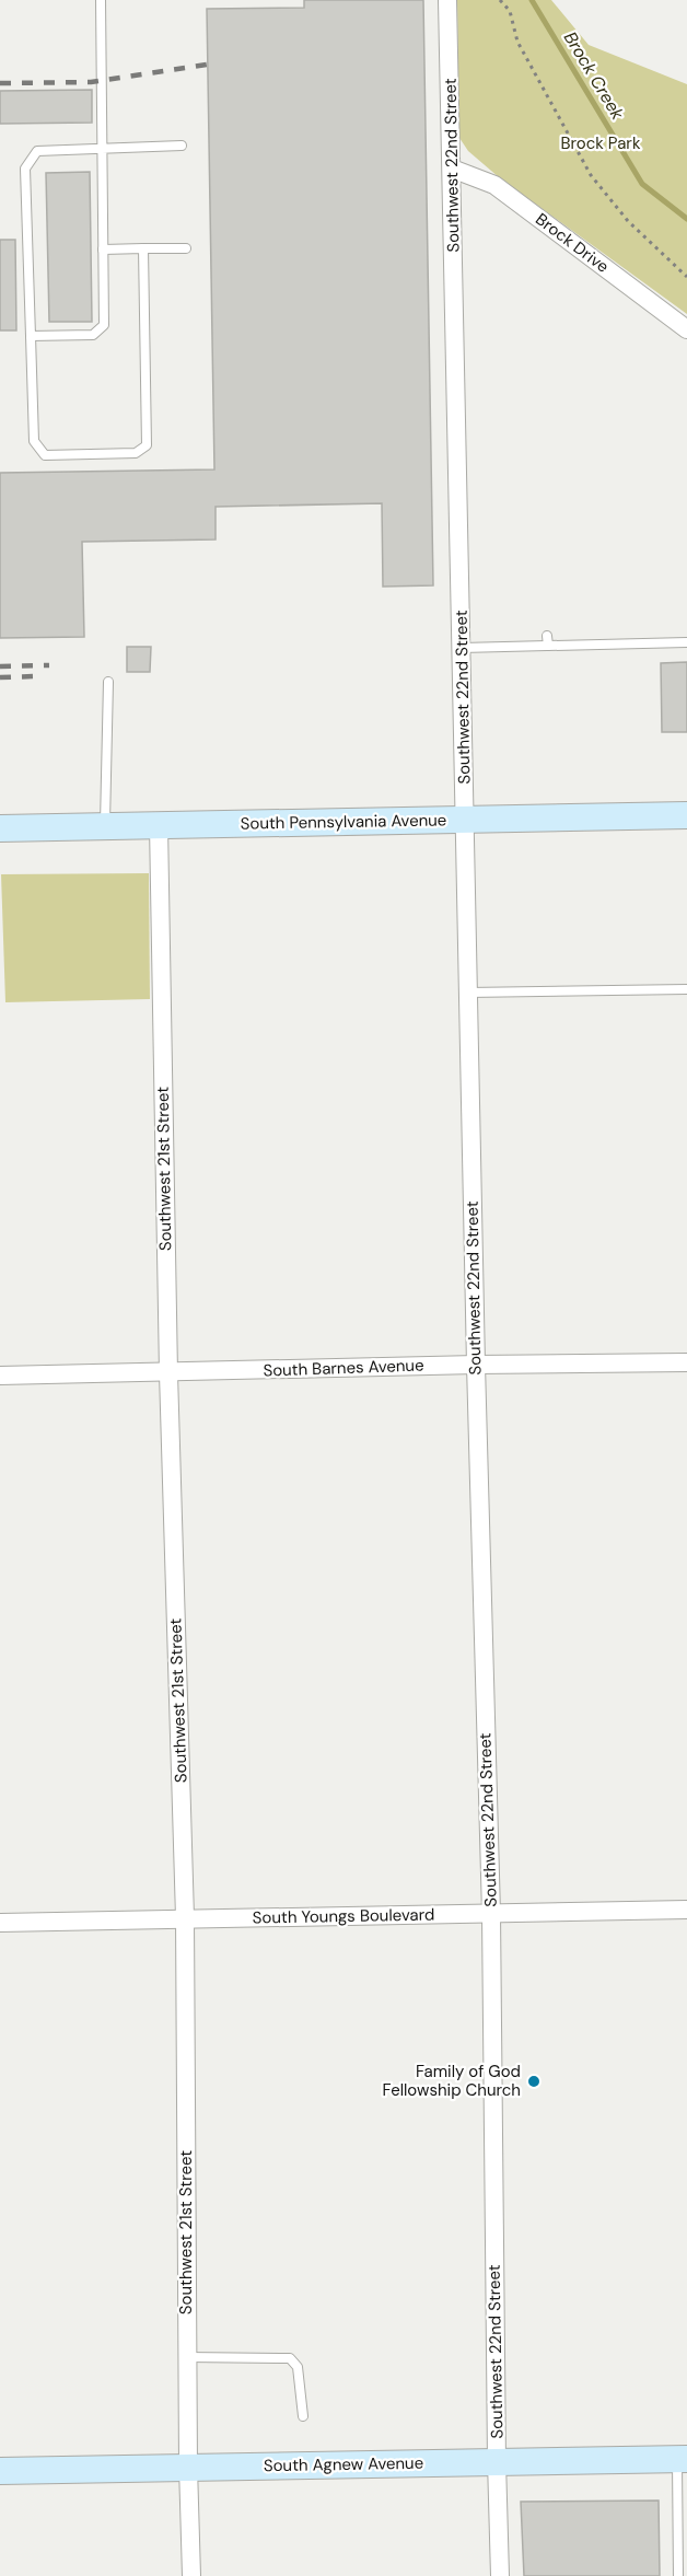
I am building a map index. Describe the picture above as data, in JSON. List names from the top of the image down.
{
  "streets": {
    "main road": ["South Pennsylvania Avenue", "South Agnew Avenue"],
    "street": [
      "Southwest 22nd Street",
      "Brock Drive",
      "Southwest 21st Street",
      "South Barnes Avenue",
      "South Youngs Boulevard"
    ]
  },
  "crossings": [
    ["Southwest 22nd Street", "Brock Drive"],
    ["Southwest 22nd Street", "South Pennsylvania Avenue"],
    ["Southwest 22nd Street", "South Barnes Avenue"],
    ["Southwest 22nd Street", "South Youngs Boulevard"],
    ["Southwest 22nd Street", "South Agnew Avenue"],
    ["South Pennsylvania Avenue", "Southwest 21st Street"],
    ["Southwest 21st Street", "South Barnes Avenue"],
    ["Southwest 21st Street", "South Youngs Boulevard"],
    ["Southwest 21st Street", "South Agnew Avenue"]
  ],
  "water": ["Brock Creek"],
  "parks": ["Brock Park"],
  "places": ["Family of God Fellowship Church"]
}
